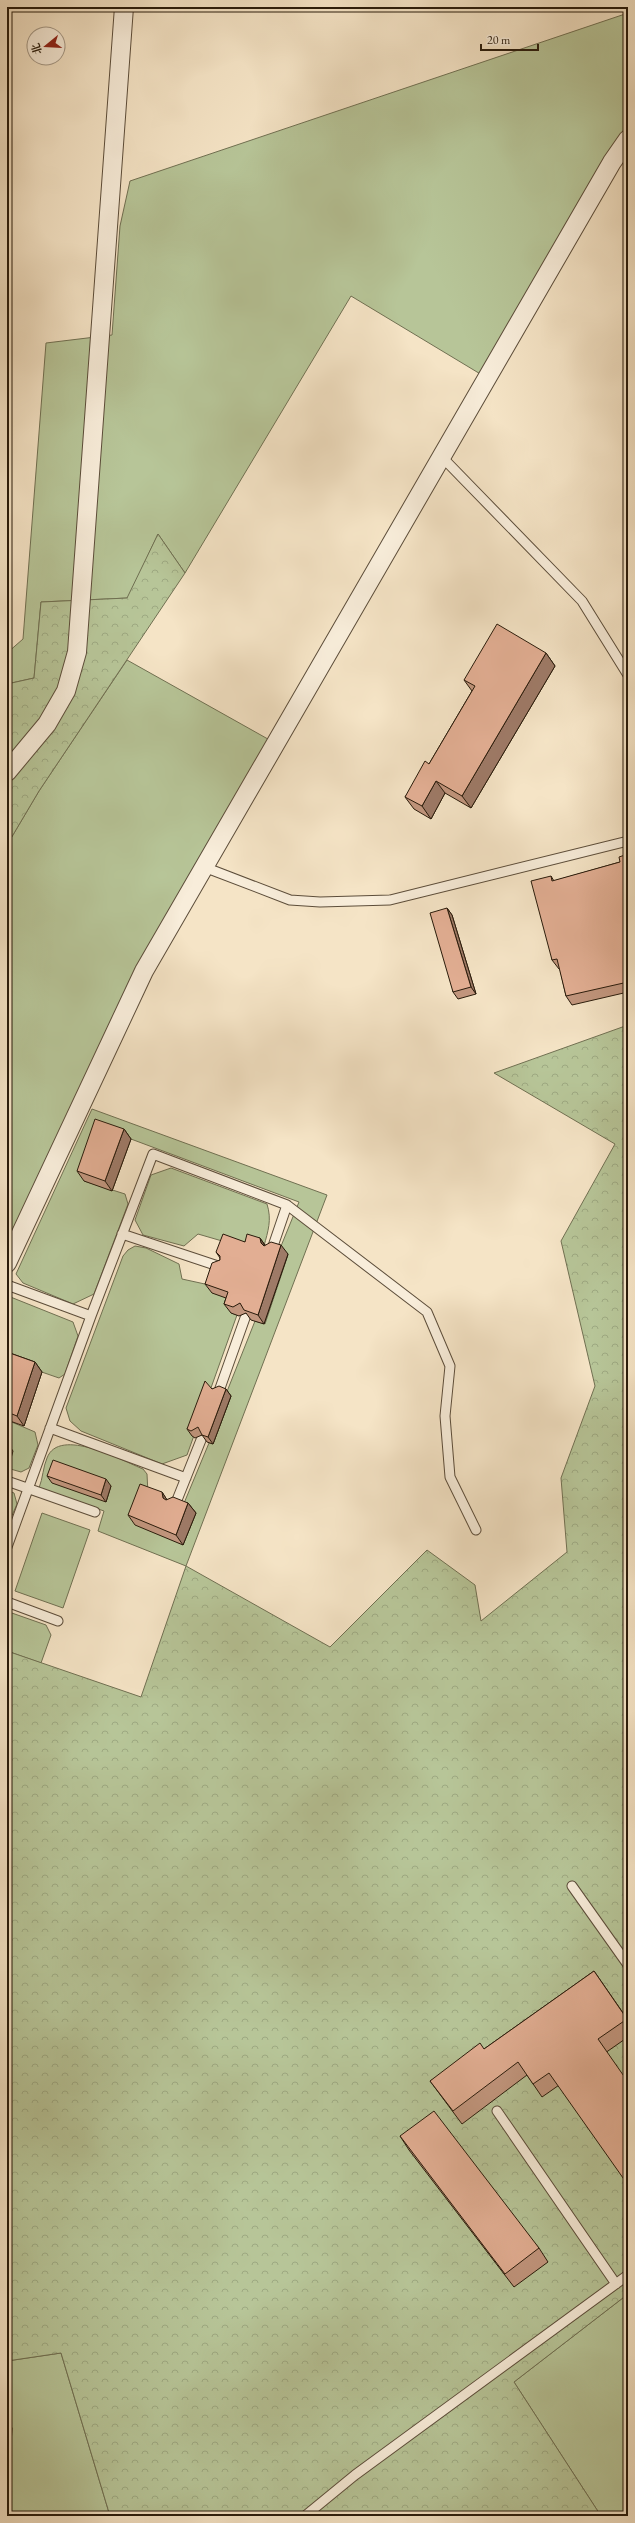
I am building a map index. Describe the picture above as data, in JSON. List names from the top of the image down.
{
  "scale_bar": "20 m",
  "north": "left"
}
